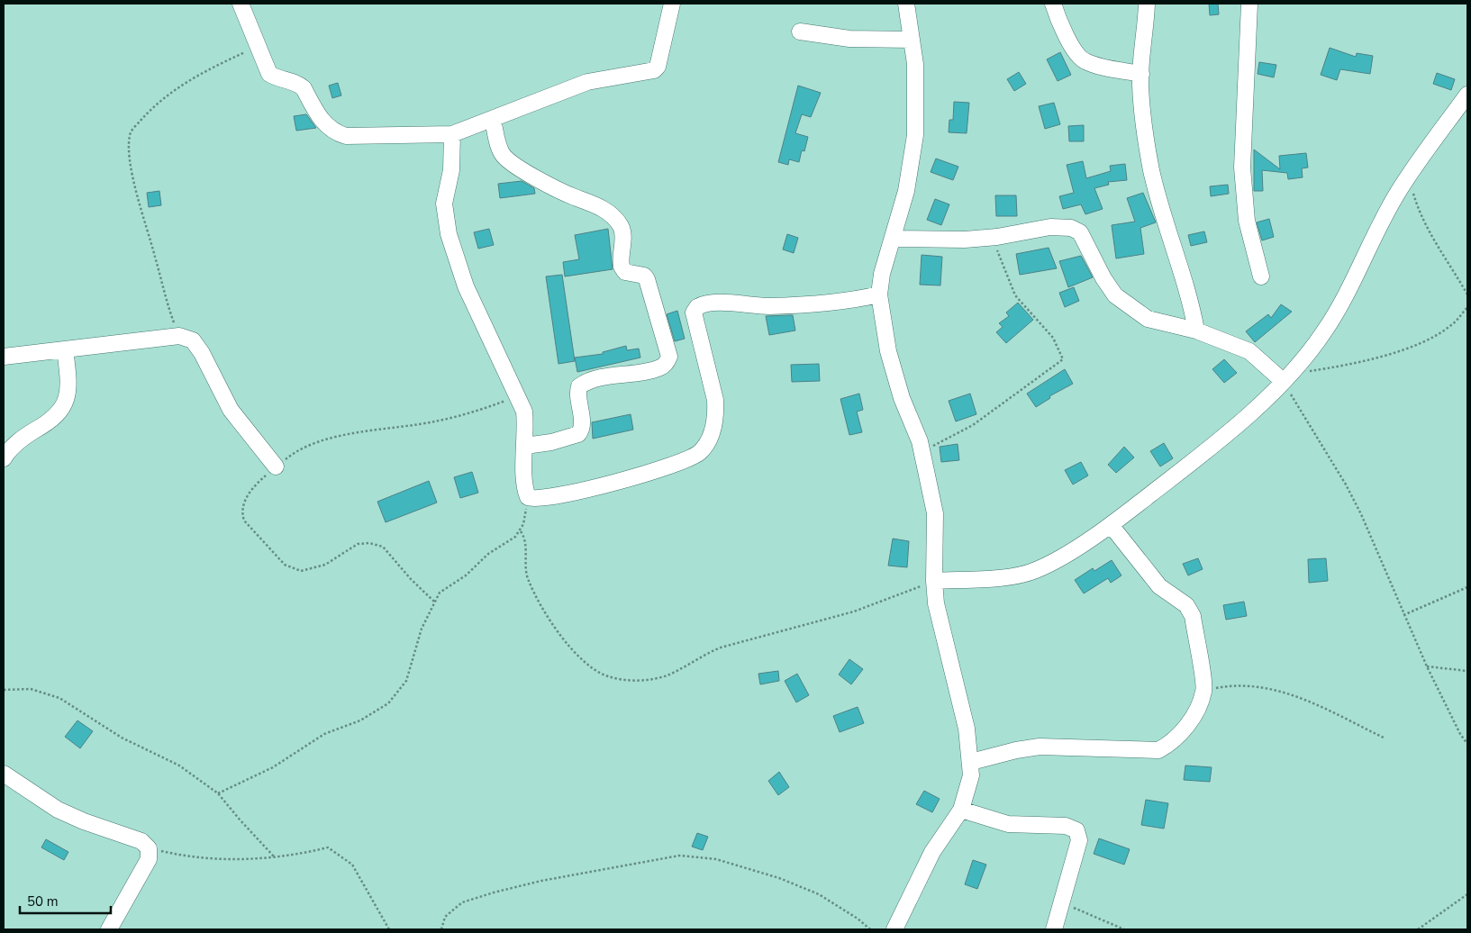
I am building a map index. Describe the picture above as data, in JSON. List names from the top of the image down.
{
  "scale_bar": "50 m"
}
